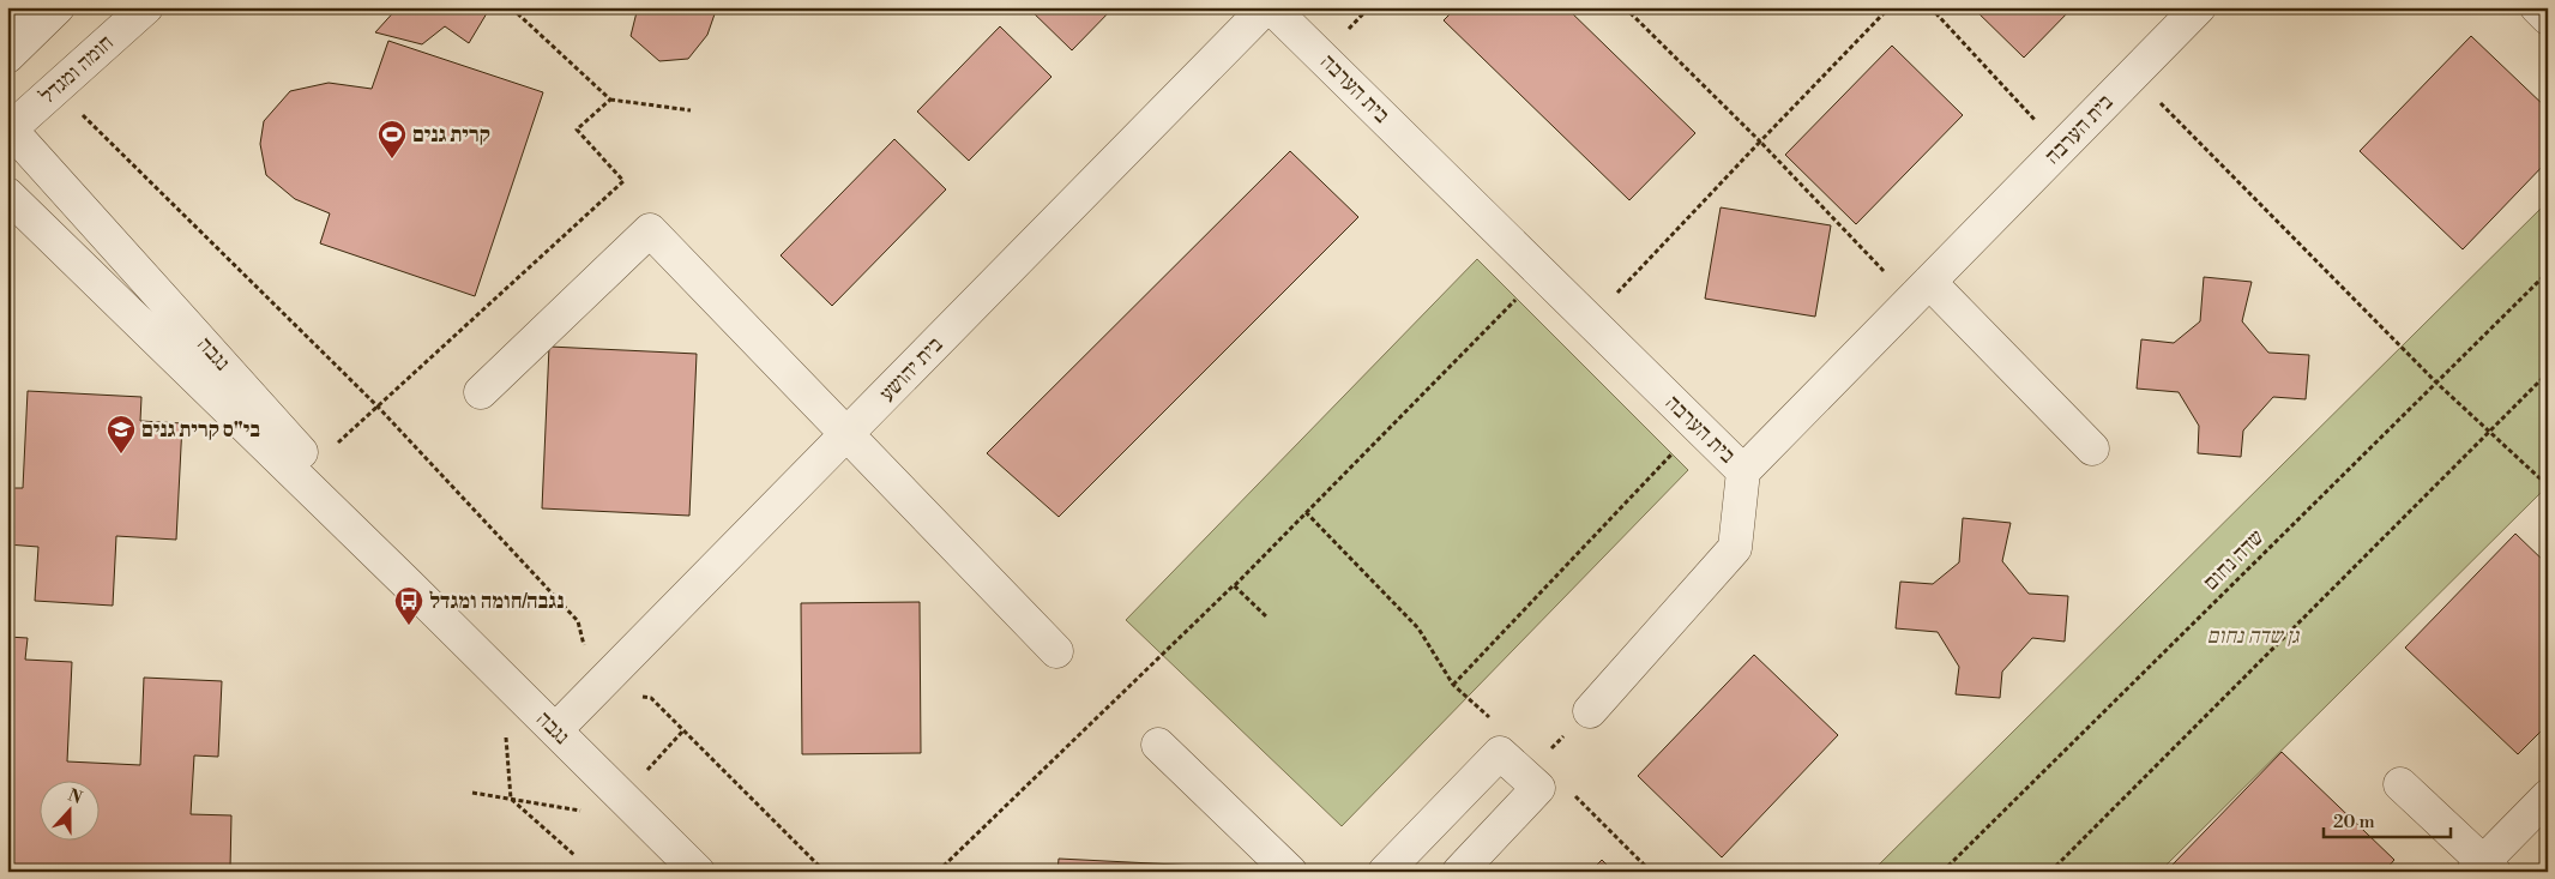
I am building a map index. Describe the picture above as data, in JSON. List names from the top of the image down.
{
  "streets": {
    "street": [
      "חומה ומגדל",
      "בית הערבה",
      "נגבה",
      "בית יהושע"
    ],
    "path": ["שדה נחום"]
  },
  "crossings": [
    ["חומה ומגדל", "נגבה"],
    ["נגבה", "בית יהושע"]
  ],
  "parks": ["גן שדה נחום"],
  "places": {
    "sports": ["קרית גנים"],
    "school or university": ["בי\"ס קרית גנים"],
    "bus stop": ["נגבה/חומה ומגדל"]
  },
  "scale_bar": "20 m",
  "north": "top"
}
